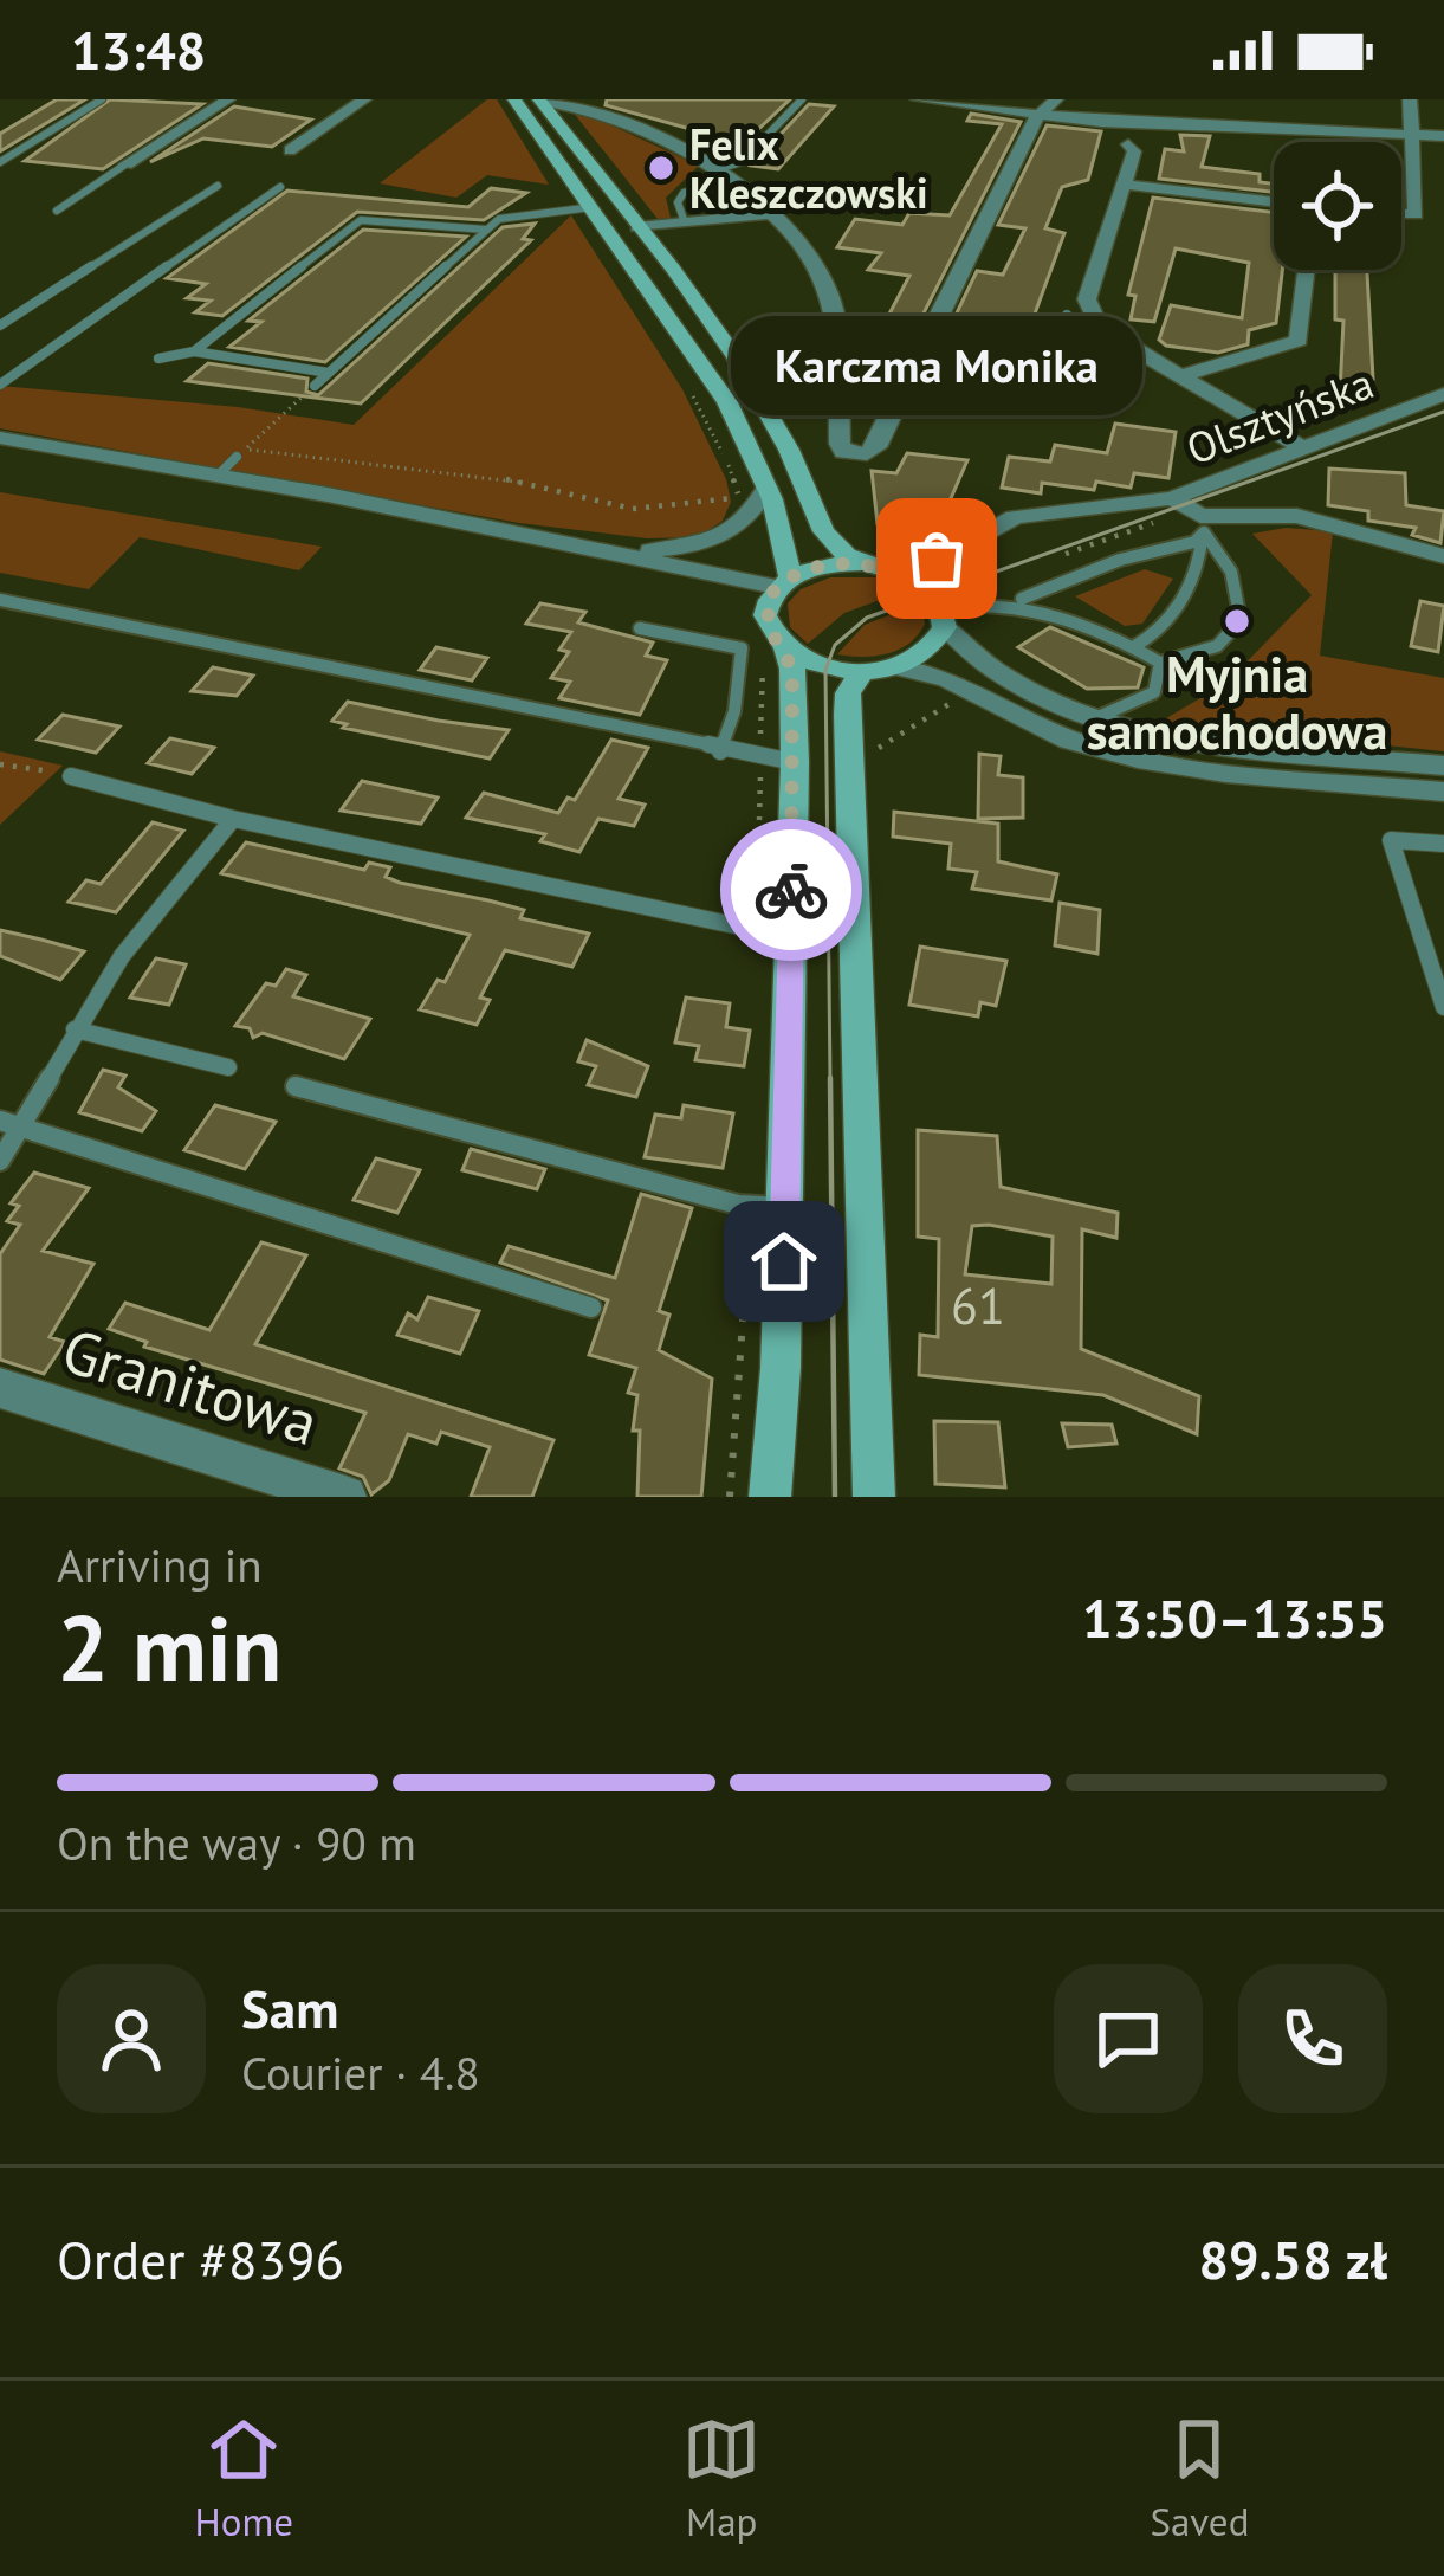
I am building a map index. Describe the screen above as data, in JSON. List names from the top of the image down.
{
  "streets": {
    "street": ["Olsztyńska", "Granitowa"]
  },
  "places": ["Felix Kleszczowski", "Karczma Monika", "Myjnia samochodowa"],
  "house_numbers": ["61"],
  "page": {
    "status": "13:48",
    "bubble": "Karczma Monika",
    "heading": ["2 min", "Arriving in", "13:50–13:55"],
    "panel": [
      "Sam",
      "Courier · 4.8",
      "Order #8396",
      "89.58 zł"
    ],
    "bar": "On the way · 90 m",
    "tabs": ["Home", "Map", "Saved"]
  }
}
